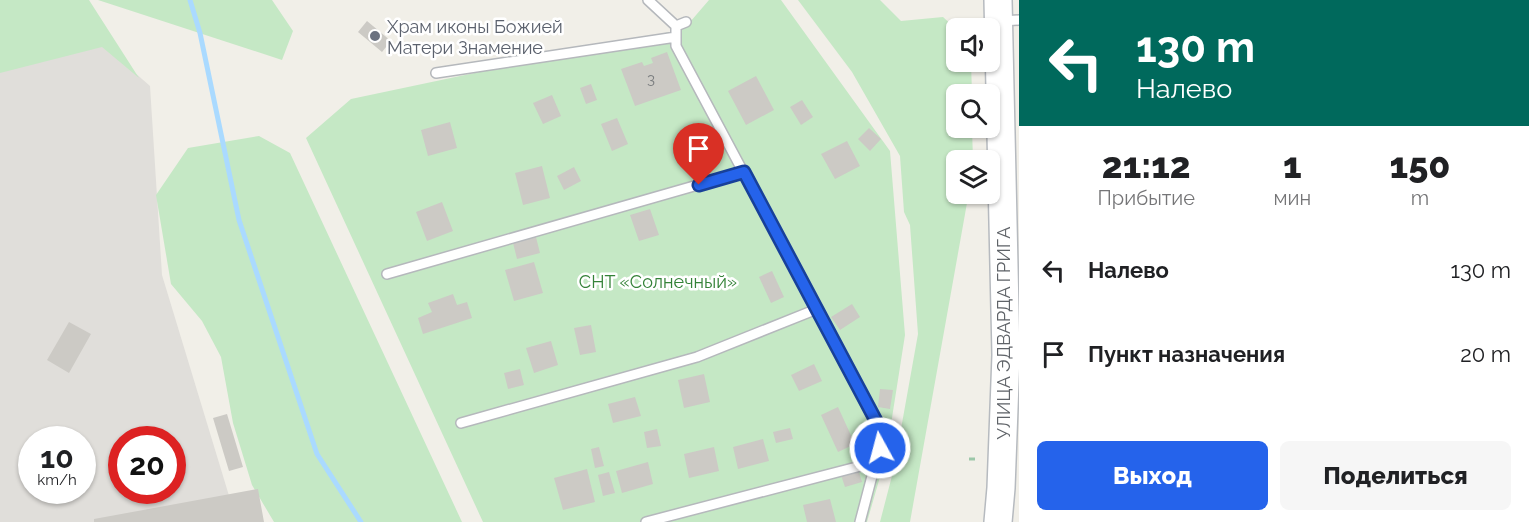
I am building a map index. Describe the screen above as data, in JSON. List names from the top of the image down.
{
  "streets": {
    "street": ["УЛИЦА ЭДВАРДА ГРИГА"]
  },
  "parks": ["СНТ «Солнечный»"],
  "places": ["Храм иконы Божией Матери Знамение"],
  "house_numbers": ["3"],
  "page": {
    "turn": ["130 m", "Налево"],
    "eta": [
      "21:12",
      "Прибытие",
      "1",
      "мин",
      "150",
      "m"
    ],
    "list": [
      {
        "name": "Налево",
        "value": "130 m"
      },
      {
        "name": "Пункт назначения",
        "value": "20 m"
      }
    ],
    "speed": "10 km/h",
    "limit": "20",
    "buttons": ["Выход", "Поделиться"]
  }
}
